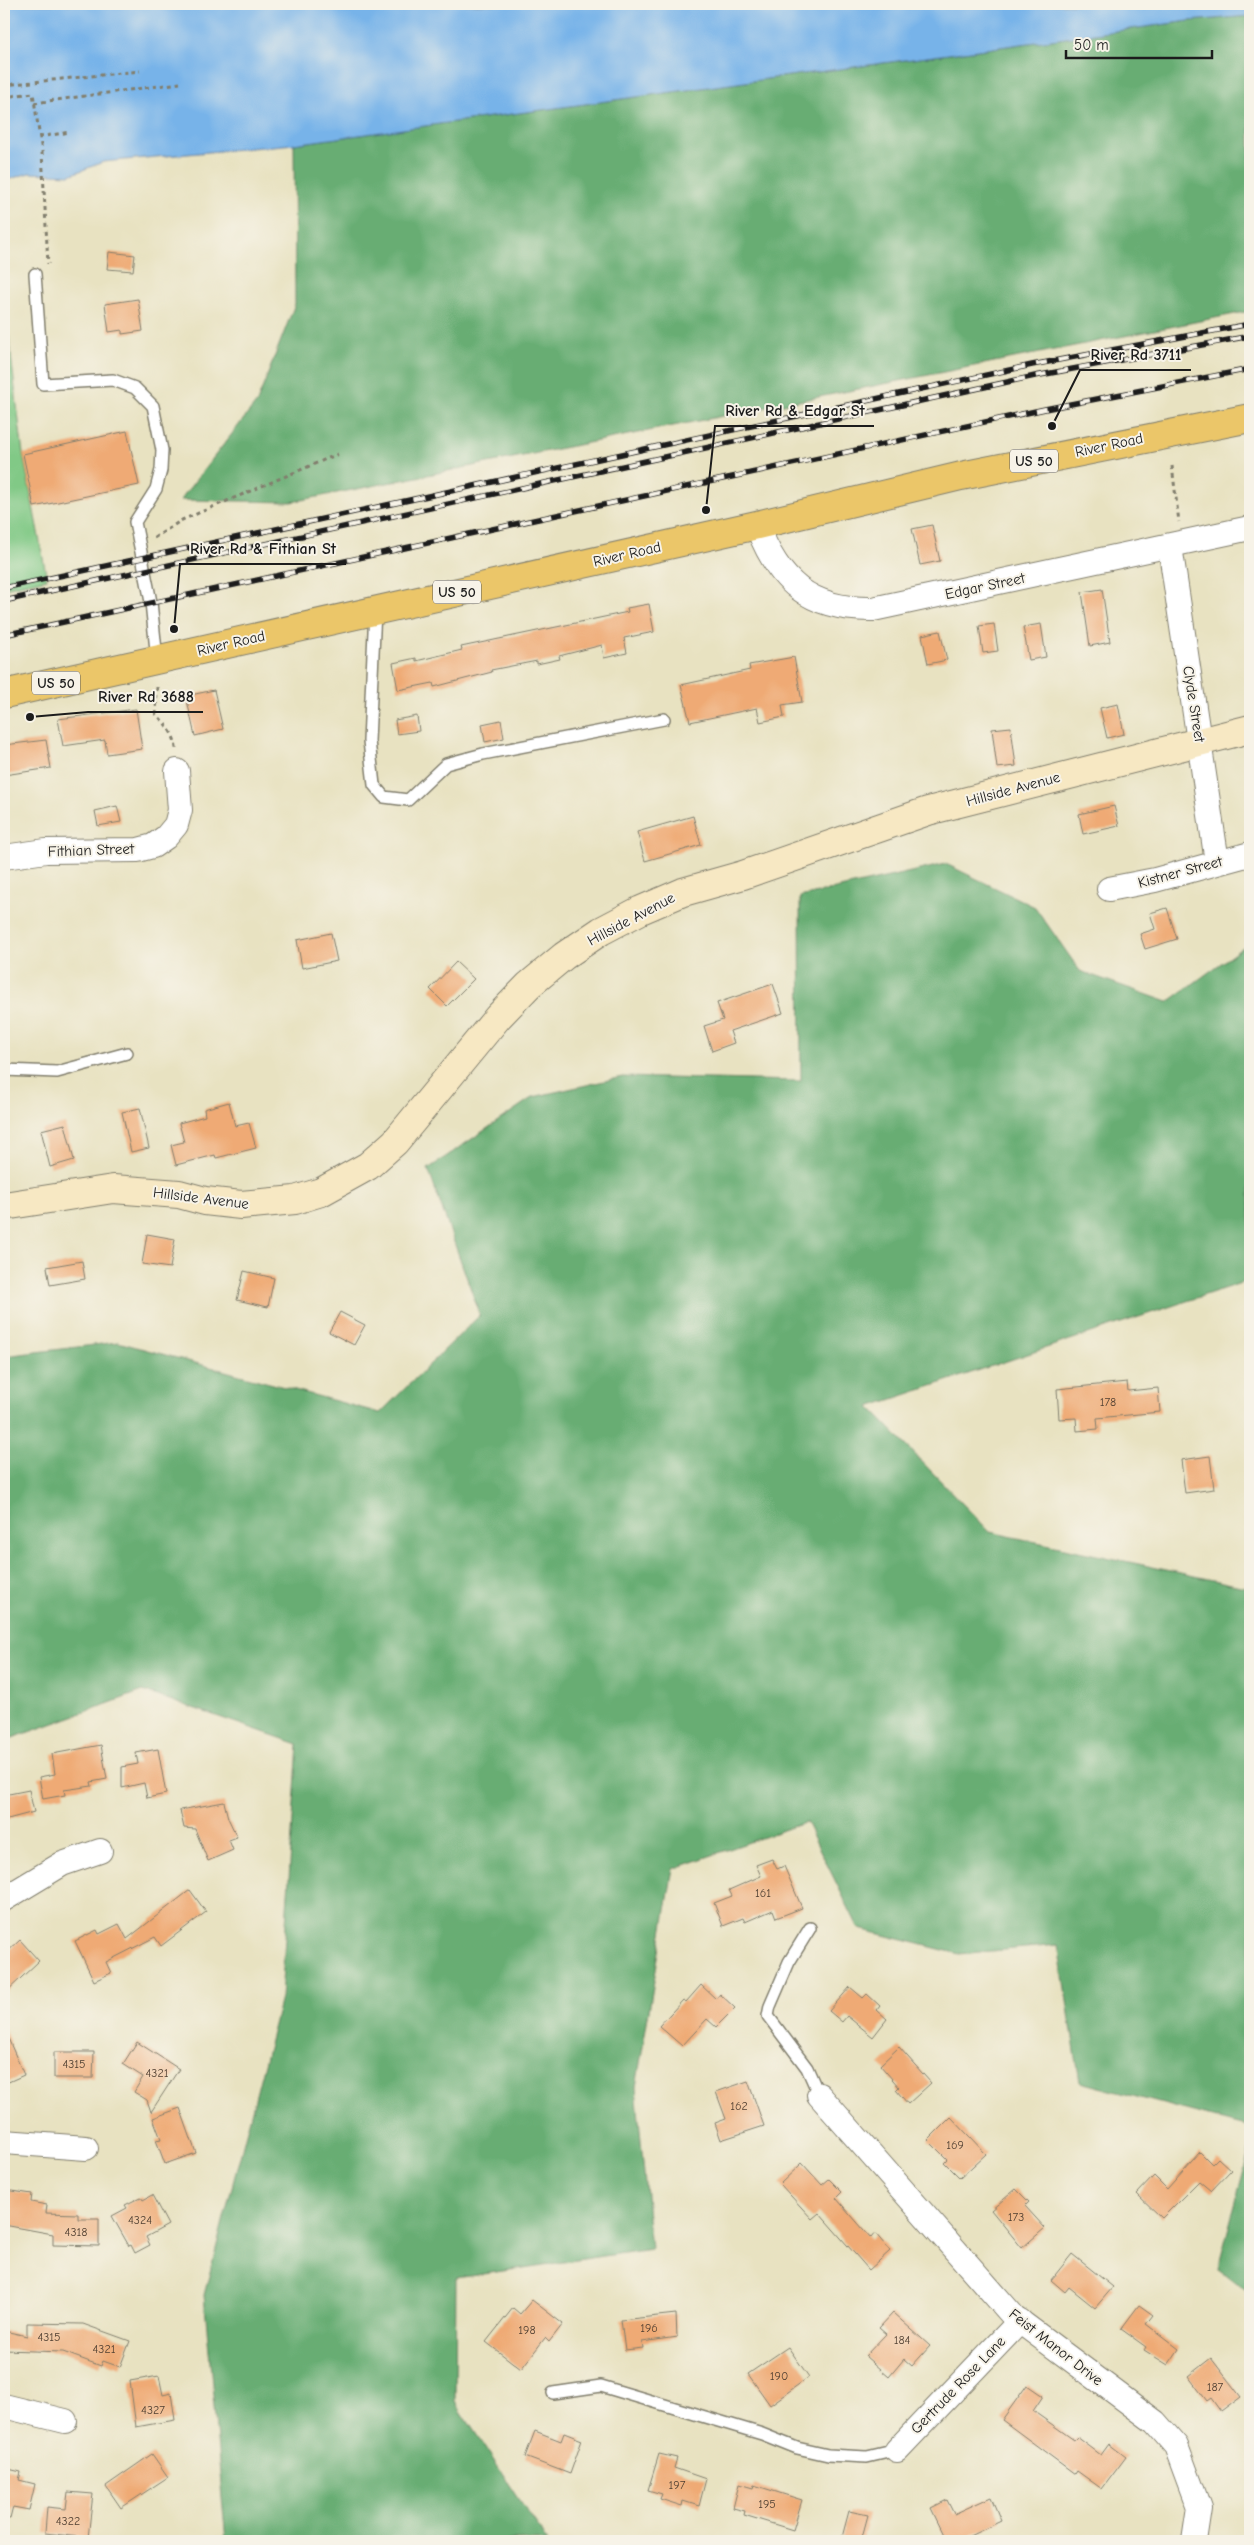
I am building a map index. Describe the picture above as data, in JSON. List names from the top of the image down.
{
  "streets": {
    "main road": ["River Road", "US 50"],
    "street": [
      "Edgar Street",
      "Clyde Street",
      "Hillside Avenue",
      "Fithian Street",
      "Kistner Street",
      "Feist Manor Drive",
      "Gertrude Rose Lane"
    ]
  },
  "crossings": [
    ["River Road", "Edgar Street"],
    ["Edgar Street", "Clyde Street"],
    ["Clyde Street", "Hillside Avenue"],
    ["Clyde Street", "Kistner Street"],
    ["Feist Manor Drive", "Gertrude Rose Lane"]
  ],
  "places": [
    "River Rd 3711",
    "River Rd & Edgar St",
    "River Rd & Fithian St",
    "River Rd 3688"
  ],
  "house_numbers": [
    "178",
    "161",
    "4315",
    "4321",
    "162",
    "169",
    "173",
    "4324",
    "4318",
    "196",
    "198",
    "4315",
    "184",
    "4321",
    "190",
    "187",
    "4327",
    "197",
    "195",
    "4322"
  ],
  "scale_bar": "50 m"
}
